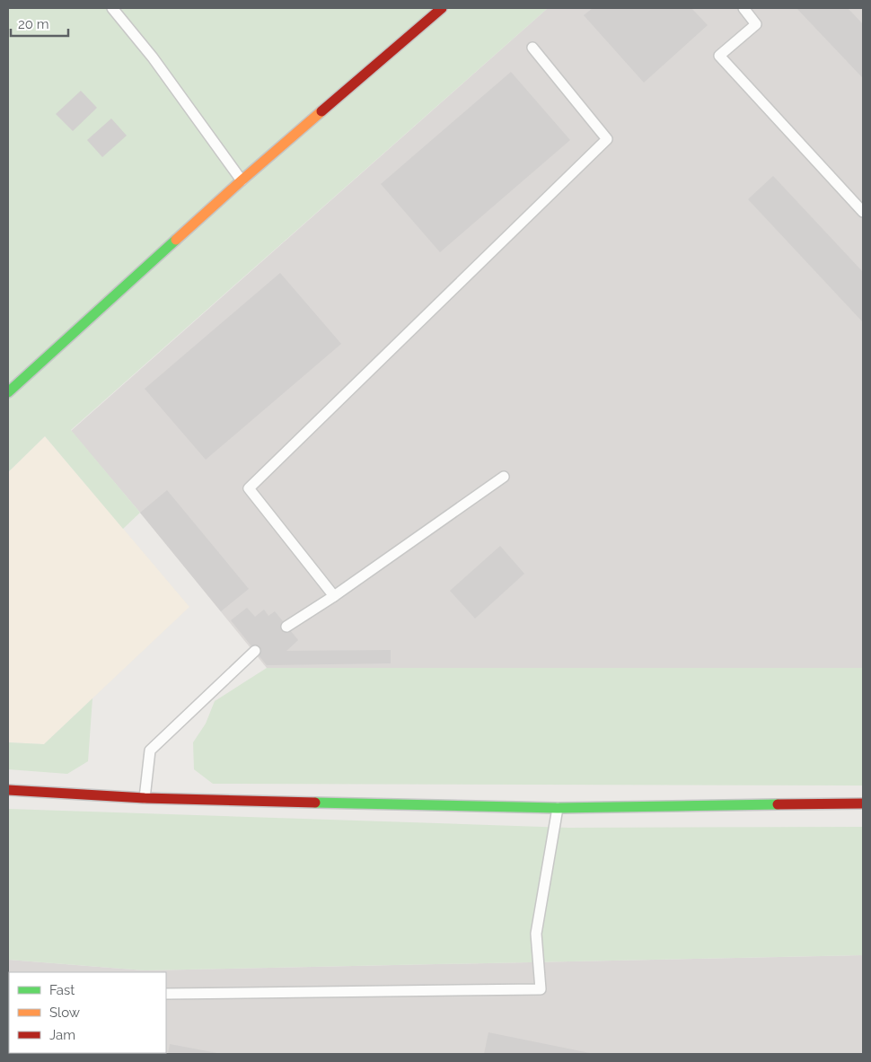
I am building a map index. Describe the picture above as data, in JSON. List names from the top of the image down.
{
  "legend": ["Fast", "Slow", "Jam"],
  "scale_bar": "20 m"
}
